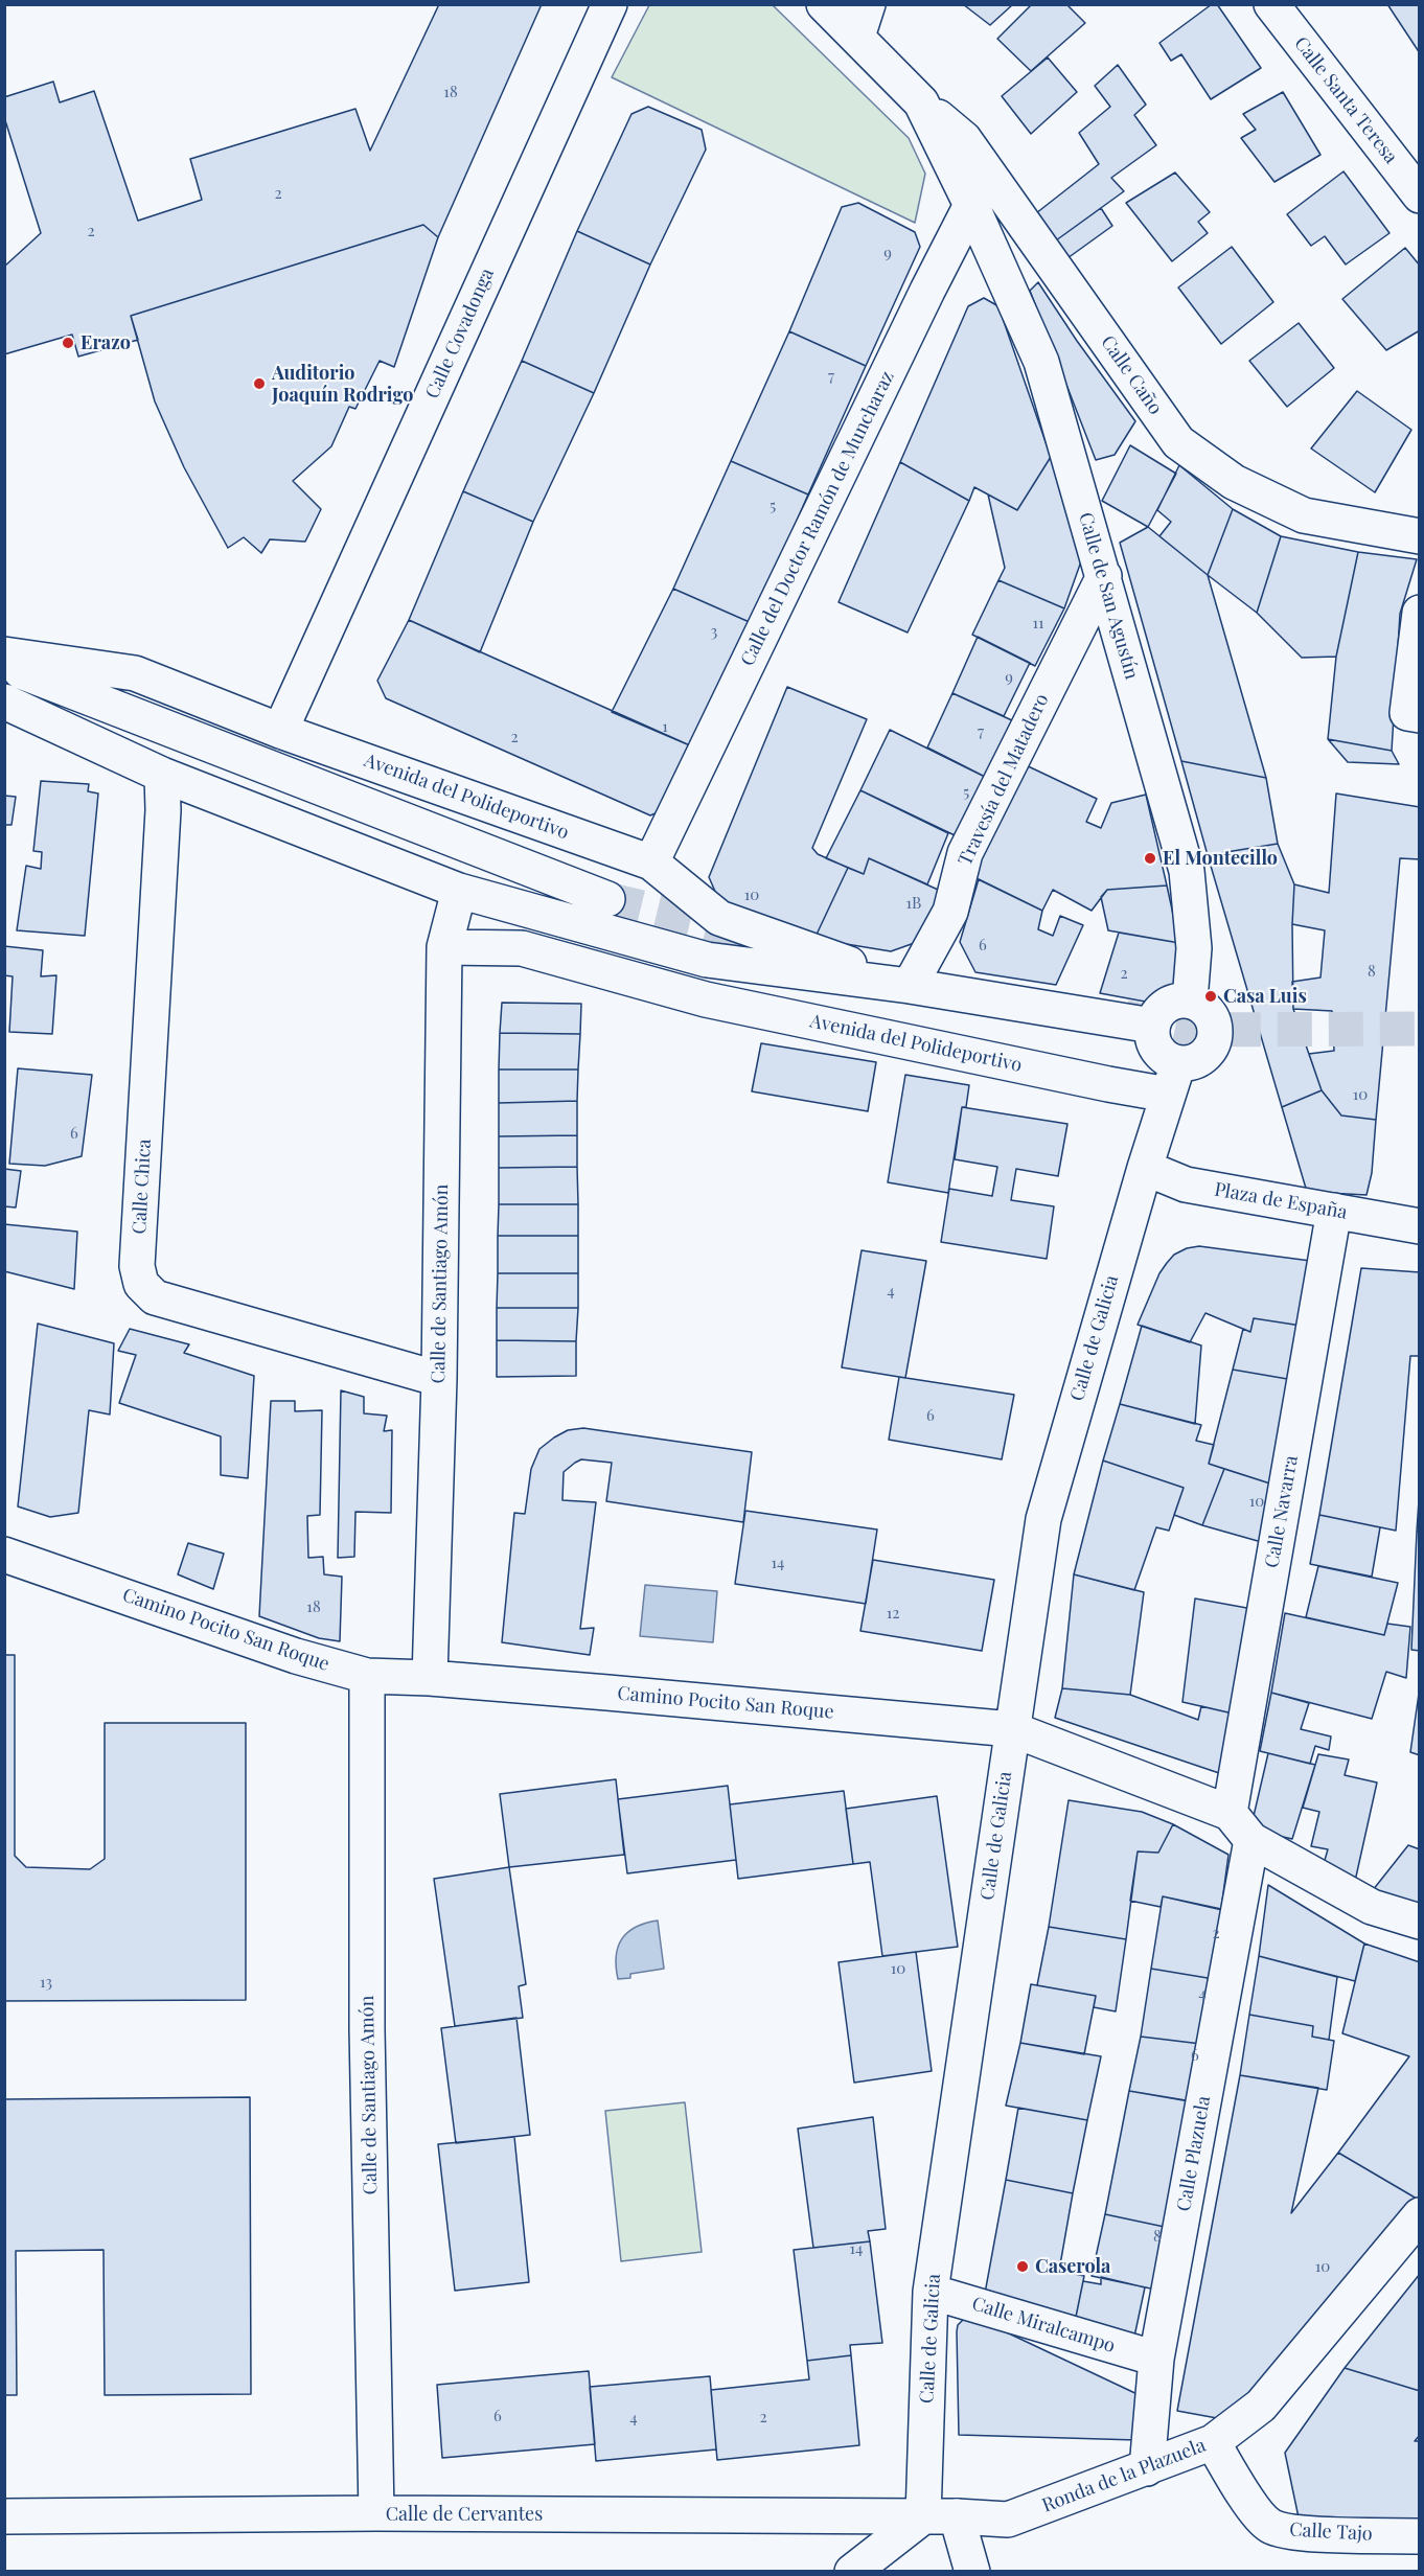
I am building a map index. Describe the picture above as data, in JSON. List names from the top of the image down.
{
  "streets": {
    "main road": [
      "Calle Santa Teresa",
      "Calle Covadonga",
      "Calle Caño",
      "Calle del Doctor Ramón de Muncharaz",
      "Calle de San Agustín",
      "Travesía del Matadero",
      "Avenida del Polideportivo",
      "Calle Chica",
      "Plaza de España",
      "Calle de Santiago Amón",
      "Calle de Galicia",
      "Calle Navarra",
      "Camino Pocito San Roque",
      "Calle Plazuela",
      "Calle Miralcampo",
      "Ronda de la Plazuela",
      "Calle de Cervantes",
      "Calle Tajo"
    ]
  },
  "crossings": [
    ["Calle Covadonga", "Avenida del Polideportivo"],
    ["Calle Caño", "Calle del Doctor Ramón de Muncharaz"],
    ["Calle Caño", "Calle de San Agustín"],
    ["Calle del Doctor Ramón de Muncharaz", "Calle de San Agustín"],
    ["Calle del Doctor Ramón de Muncharaz", "Avenida del Polideportivo"],
    ["Calle de San Agustín", "Travesía del Matadero"],
    ["Calle de San Agustín", "Avenida del Polideportivo"],
    ["Travesía del Matadero", "Avenida del Polideportivo"],
    ["Avenida del Polideportivo", "Calle Chica"],
    ["Avenida del Polideportivo", "Calle de Santiago Amón"],
    ["Calle Chica", "Calle de Santiago Amón"],
    ["Plaza de España", "Calle de Galicia"],
    ["Plaza de España", "Calle Navarra"],
    ["Calle de Santiago Amón", "Camino Pocito San Roque"],
    ["Calle de Santiago Amón", "Calle de Cervantes"],
    ["Calle de Galicia", "Camino Pocito San Roque"],
    ["Calle de Galicia", "Calle Miralcampo"],
    ["Calle de Galicia", "Ronda de la Plazuela"],
    ["Calle de Galicia", "Calle de Cervantes"],
    ["Calle Navarra", "Camino Pocito San Roque"],
    ["Calle Plazuela", "Calle Miralcampo"],
    ["Calle Plazuela", "Ronda de la Plazuela"],
    ["Ronda de la Plazuela", "Calle de Cervantes"],
    ["Ronda de la Plazuela", "Calle Tajo"]
  ],
  "places": [
    "Erazo",
    "Auditorio Joaquín Rodrigo",
    "El Montecillo",
    "Casa Luis",
    "Caserola"
  ],
  "house_numbers": [
    "18",
    "2",
    "2",
    "9",
    "7",
    "5",
    "11",
    "3",
    "9",
    "1",
    "7",
    "2",
    "5",
    "10",
    "1B",
    "6",
    "8",
    "2",
    "10",
    "6",
    "4",
    "6",
    "10",
    "14",
    "18",
    "12",
    "2",
    "10",
    "13",
    "4",
    "6",
    "8",
    "14",
    "10",
    "6",
    "2",
    "4"
  ]
}
